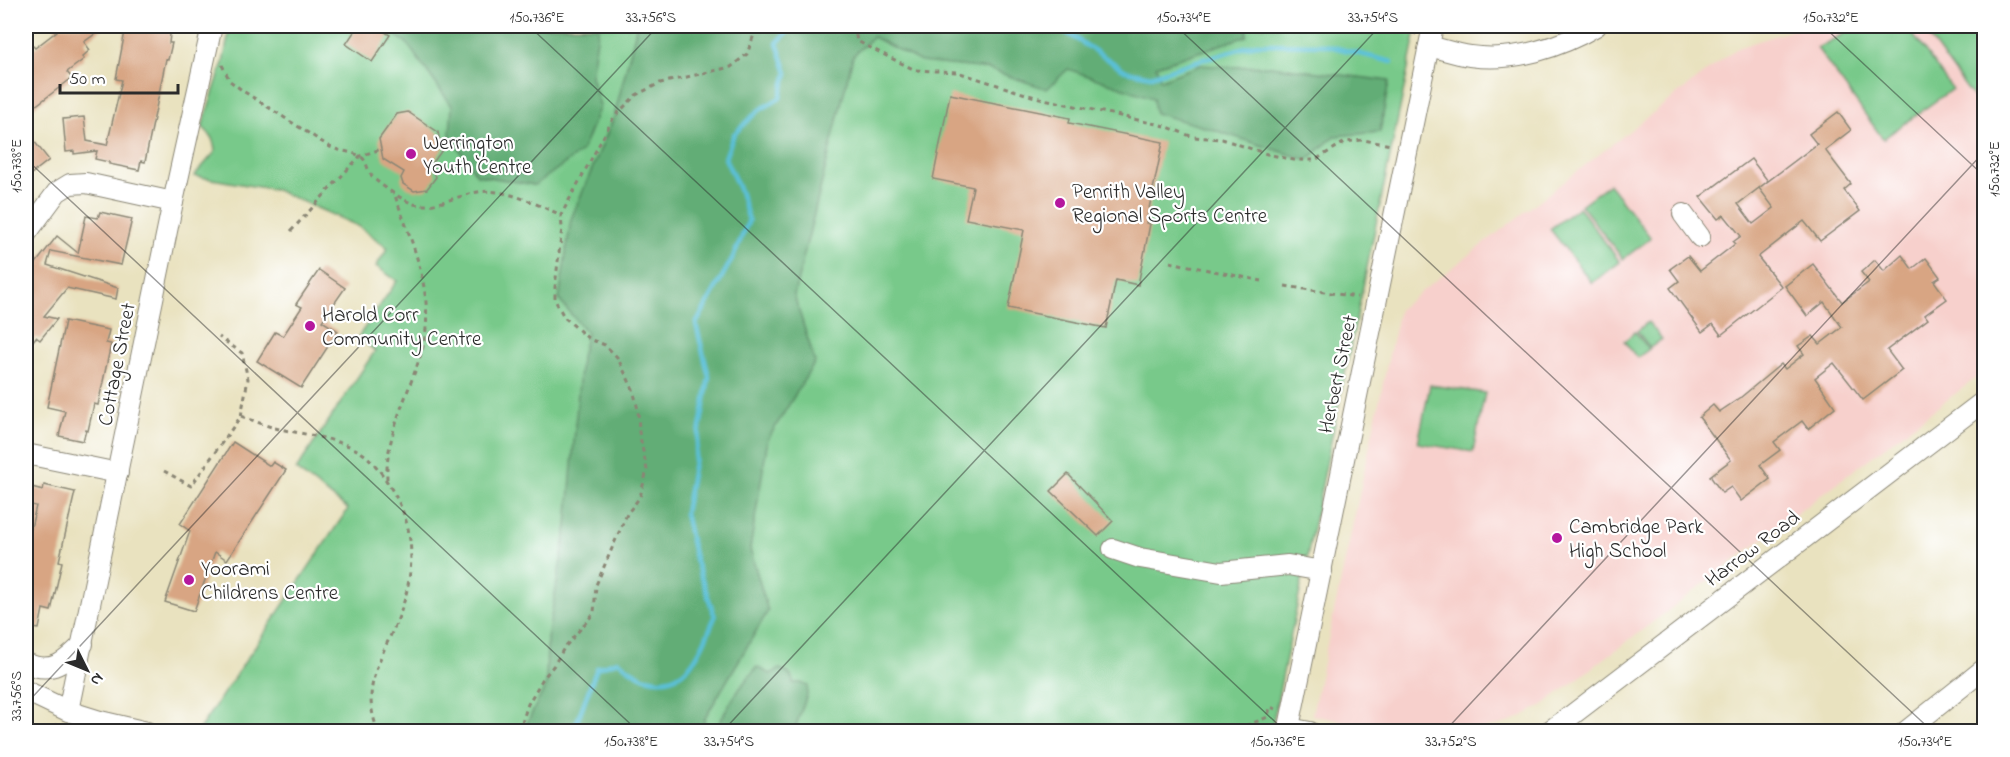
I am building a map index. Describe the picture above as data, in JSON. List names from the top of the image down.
{
  "streets": {
    "street": ["Cottage Street", "Herbert Street", "Harrow Road"]
  },
  "places": [
    "Werrington Youth Centre",
    "Penrith Valley Regional Sports Centre",
    "Harold Corr Community Centre",
    "Cambridge Park High School",
    "Yoorami Childrens Centre"
  ],
  "scale_bar": "50 m",
  "north": "bottom right",
  "coordinates": [
    "150.736°E",
    "33.756°S",
    "150.734°E",
    "33.754°S",
    "150.732°E",
    "150.738°E",
    "33.752°S"
  ]
}
